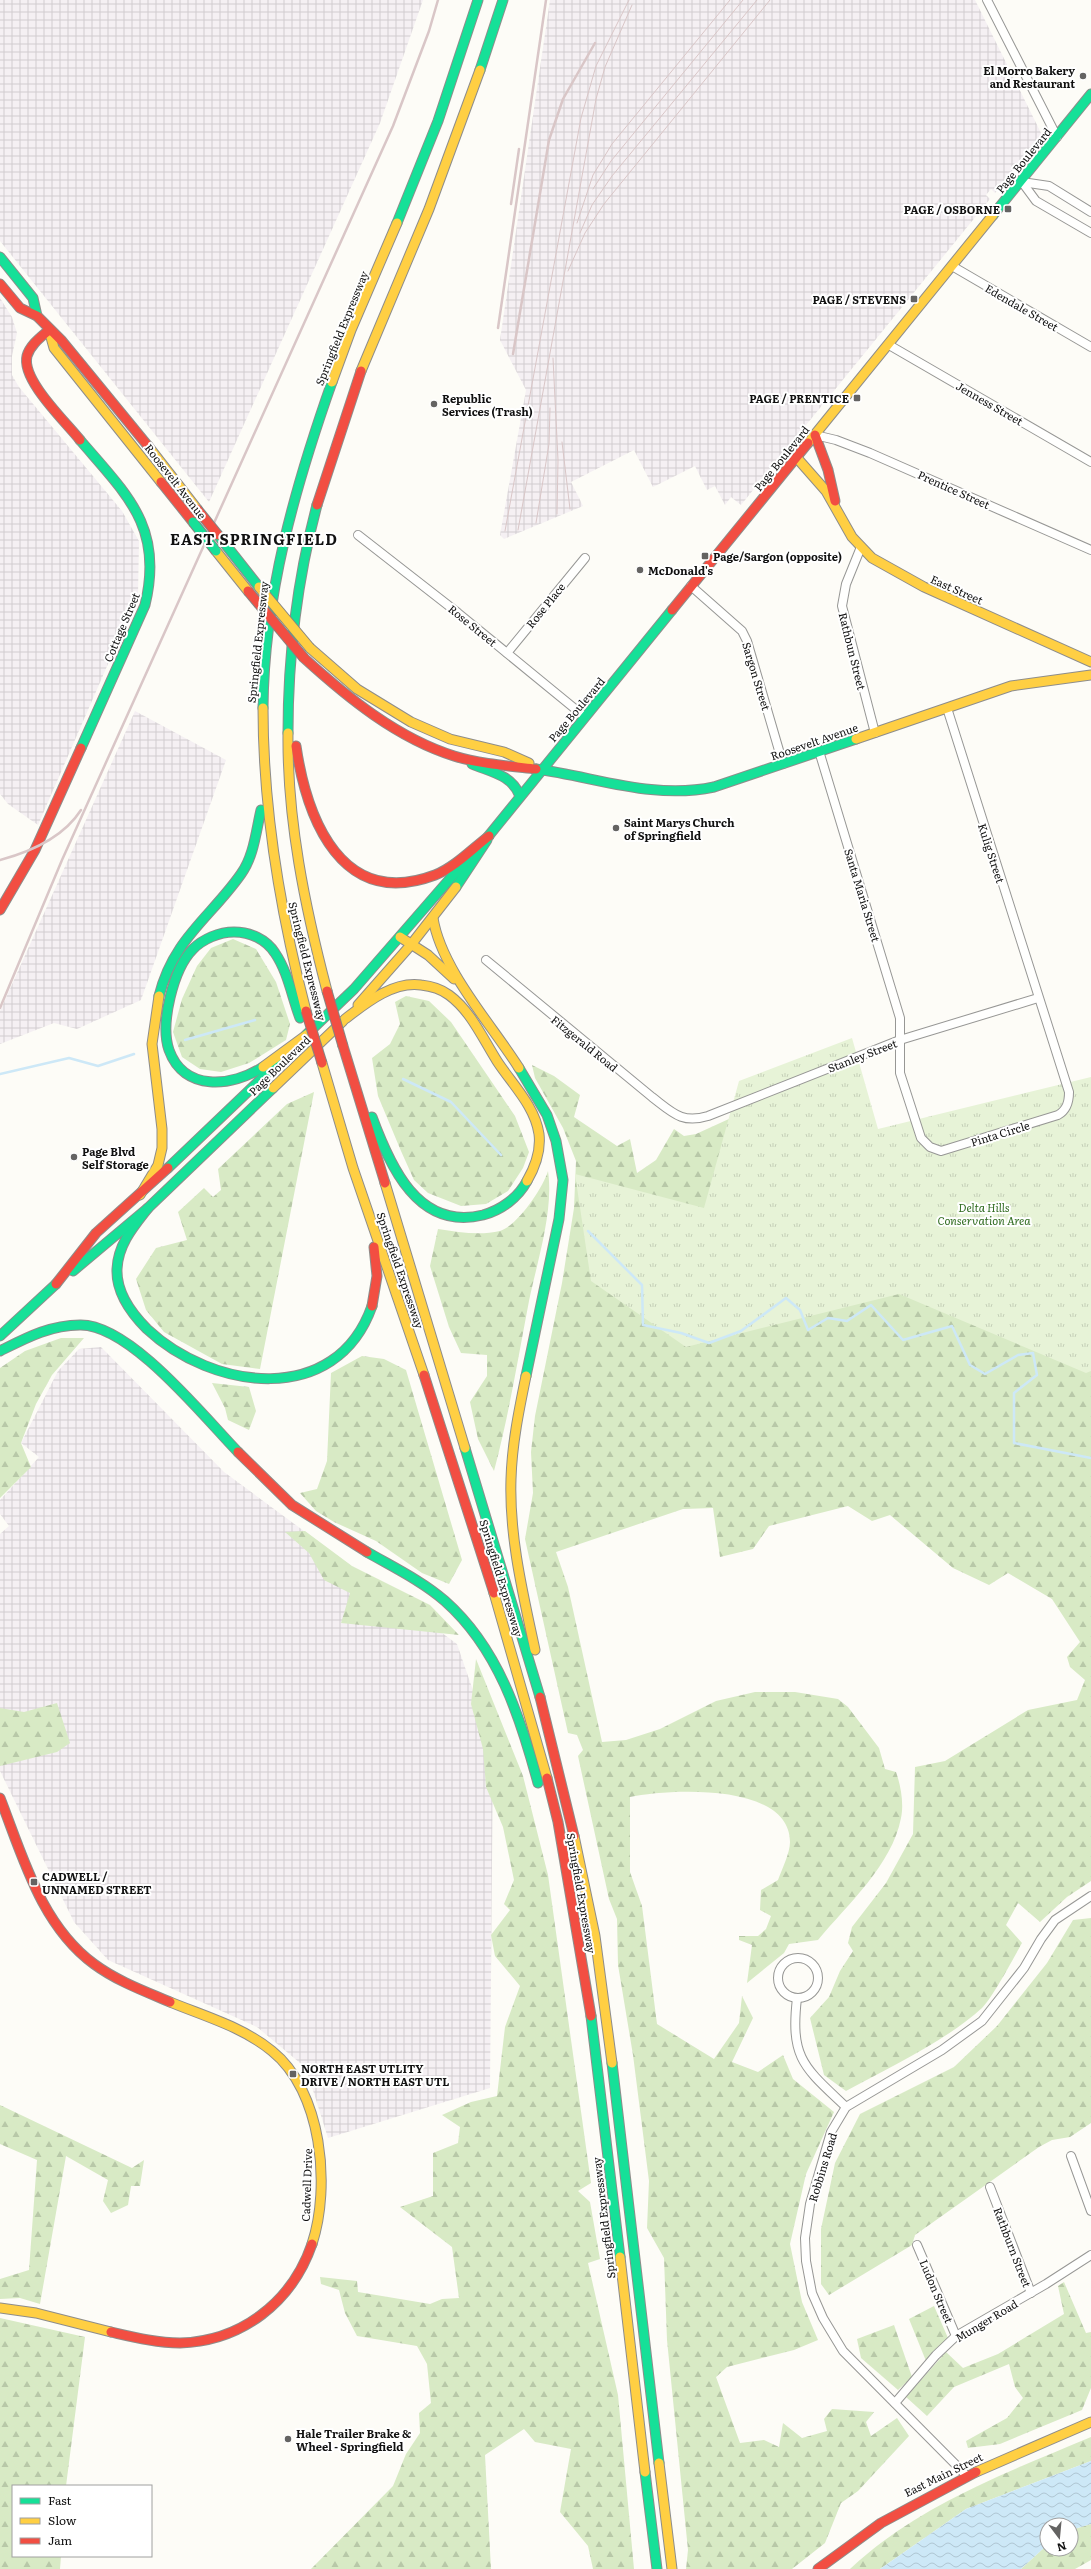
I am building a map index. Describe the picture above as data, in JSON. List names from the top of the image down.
{
  "streets": {
    "main road": [
      "Page Boulevard",
      "Springfield Expressway",
      "Roosevelt Avenue",
      "East Street",
      "Cottage Street",
      "Cadwell Drive",
      "East Main Street"
    ],
    "street": [
      "Edendale Street",
      "Jenness Street",
      "Prentice Street",
      "Rose Place",
      "Rose Street",
      "Rathbun Street",
      "Sargon Street",
      "Kulig Street",
      "Santa Maria Street",
      "Fitzgerald Road",
      "Stanley Street",
      "Pinta Circle",
      "Robbins Road",
      "Rathburn Street",
      "Ludon Street",
      "Munger Road"
    ]
  },
  "crossings": [
    ["Page Boulevard", "Edendale Street"],
    ["Page Boulevard", "Jenness Street"],
    ["Page Boulevard", "Roosevelt Avenue"],
    ["Page Boulevard", "Prentice Street"],
    ["Page Boulevard", "East Street"],
    ["Page Boulevard", "Rose Street"],
    ["Page Boulevard", "Sargon Street"],
    ["Roosevelt Avenue", "Cottage Street"],
    ["Roosevelt Avenue", "Rathbun Street"],
    ["Roosevelt Avenue", "Sargon Street"],
    ["Roosevelt Avenue", "Kulig Street"],
    ["Roosevelt Avenue", "Santa Maria Street"],
    ["Prentice Street", "East Street"],
    ["East Street", "Rathbun Street"],
    ["Rose Place", "Rose Street"],
    ["Kulig Street", "Stanley Street"],
    ["Kulig Street", "Pinta Circle"],
    ["Santa Maria Street", "Stanley Street"],
    ["Santa Maria Street", "Pinta Circle"],
    ["Fitzgerald Road", "Stanley Street"],
    ["Stanley Street", "Pinta Circle"],
    ["Robbins Road", "Munger Road"],
    ["Robbins Road", "East Main Street"],
    ["Rathburn Street", "Munger Road"],
    ["Ludon Street", "Munger Road"]
  ],
  "districts": ["EAST SPRINGFIELD"],
  "parks": ["Delta Hills Conservation Area"],
  "places": {
    "other": [
      "El Morro Bakery and Restaurant",
      "Republic Services (Trash)",
      "McDonald's",
      "Saint Marys Church of Springfield",
      "Page Blvd Self Storage",
      "Hale Trailer Brake & Wheel - Springfield"
    ],
    "transit": [
      "PAGE / OSBORNE",
      "PAGE / STEVENS",
      "PAGE / PRENTICE",
      "Page/Sargon (opposite)",
      "CADWELL / UNNAMED STREET",
      "NORTH EAST UTLITY DRIVE / NORTH EAST UTL"
    ]
  },
  "legend": ["Fast", "Slow", "Jam"],
  "north": "bottom"
}
